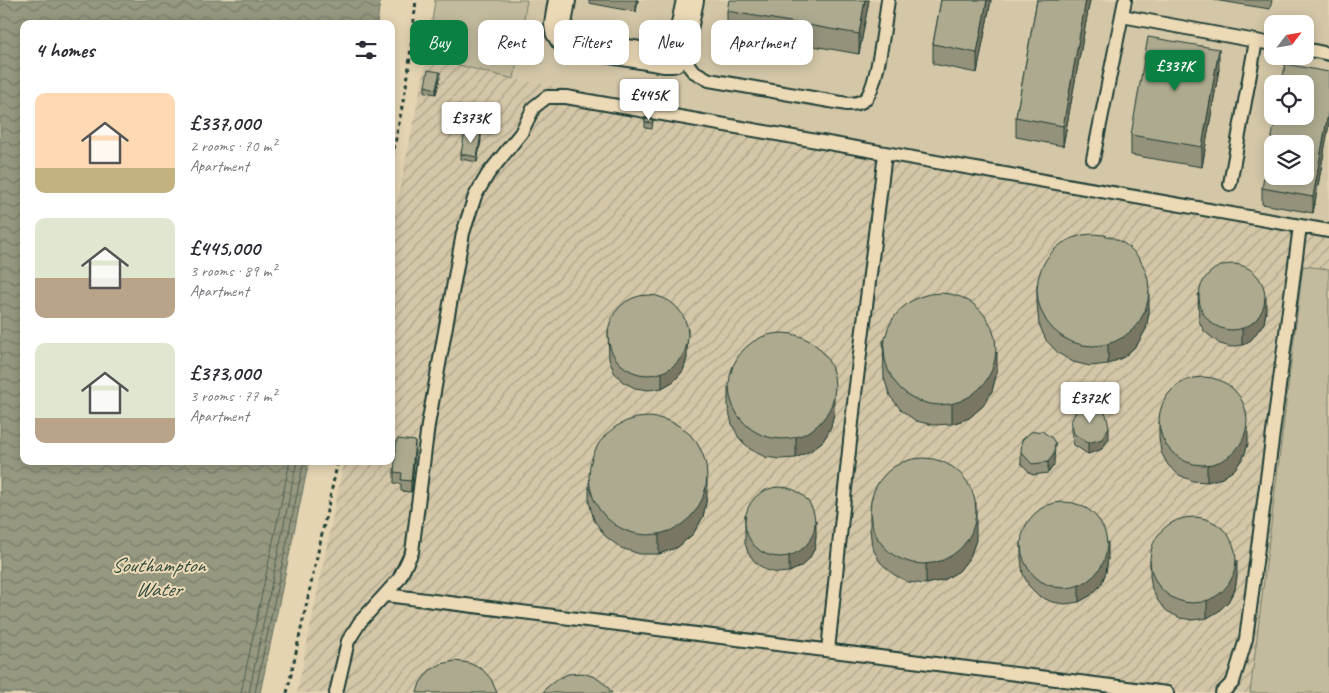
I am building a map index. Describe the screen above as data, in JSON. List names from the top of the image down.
{
  "water": ["Southampton Water"],
  "north": "top right",
  "page": {
    "chip": [
      "Buy",
      "Rent",
      "Filters",
      "New",
      "Apartment"
    ],
    "heading": "4 homes",
    "price": [
      "£337K",
      "£445K",
      "£373K",
      "£372K"
    ],
    "list": [
      {
        "name": "£337,000",
        "note": "2 rooms · 70 m² · Apartment"
      },
      {
        "name": "£445,000",
        "note": "3 rooms · 89 m² · Apartment"
      },
      {
        "name": "£373,000",
        "note": "3 rooms · 77 m² · Apartment"
      }
    ]
  }
}
